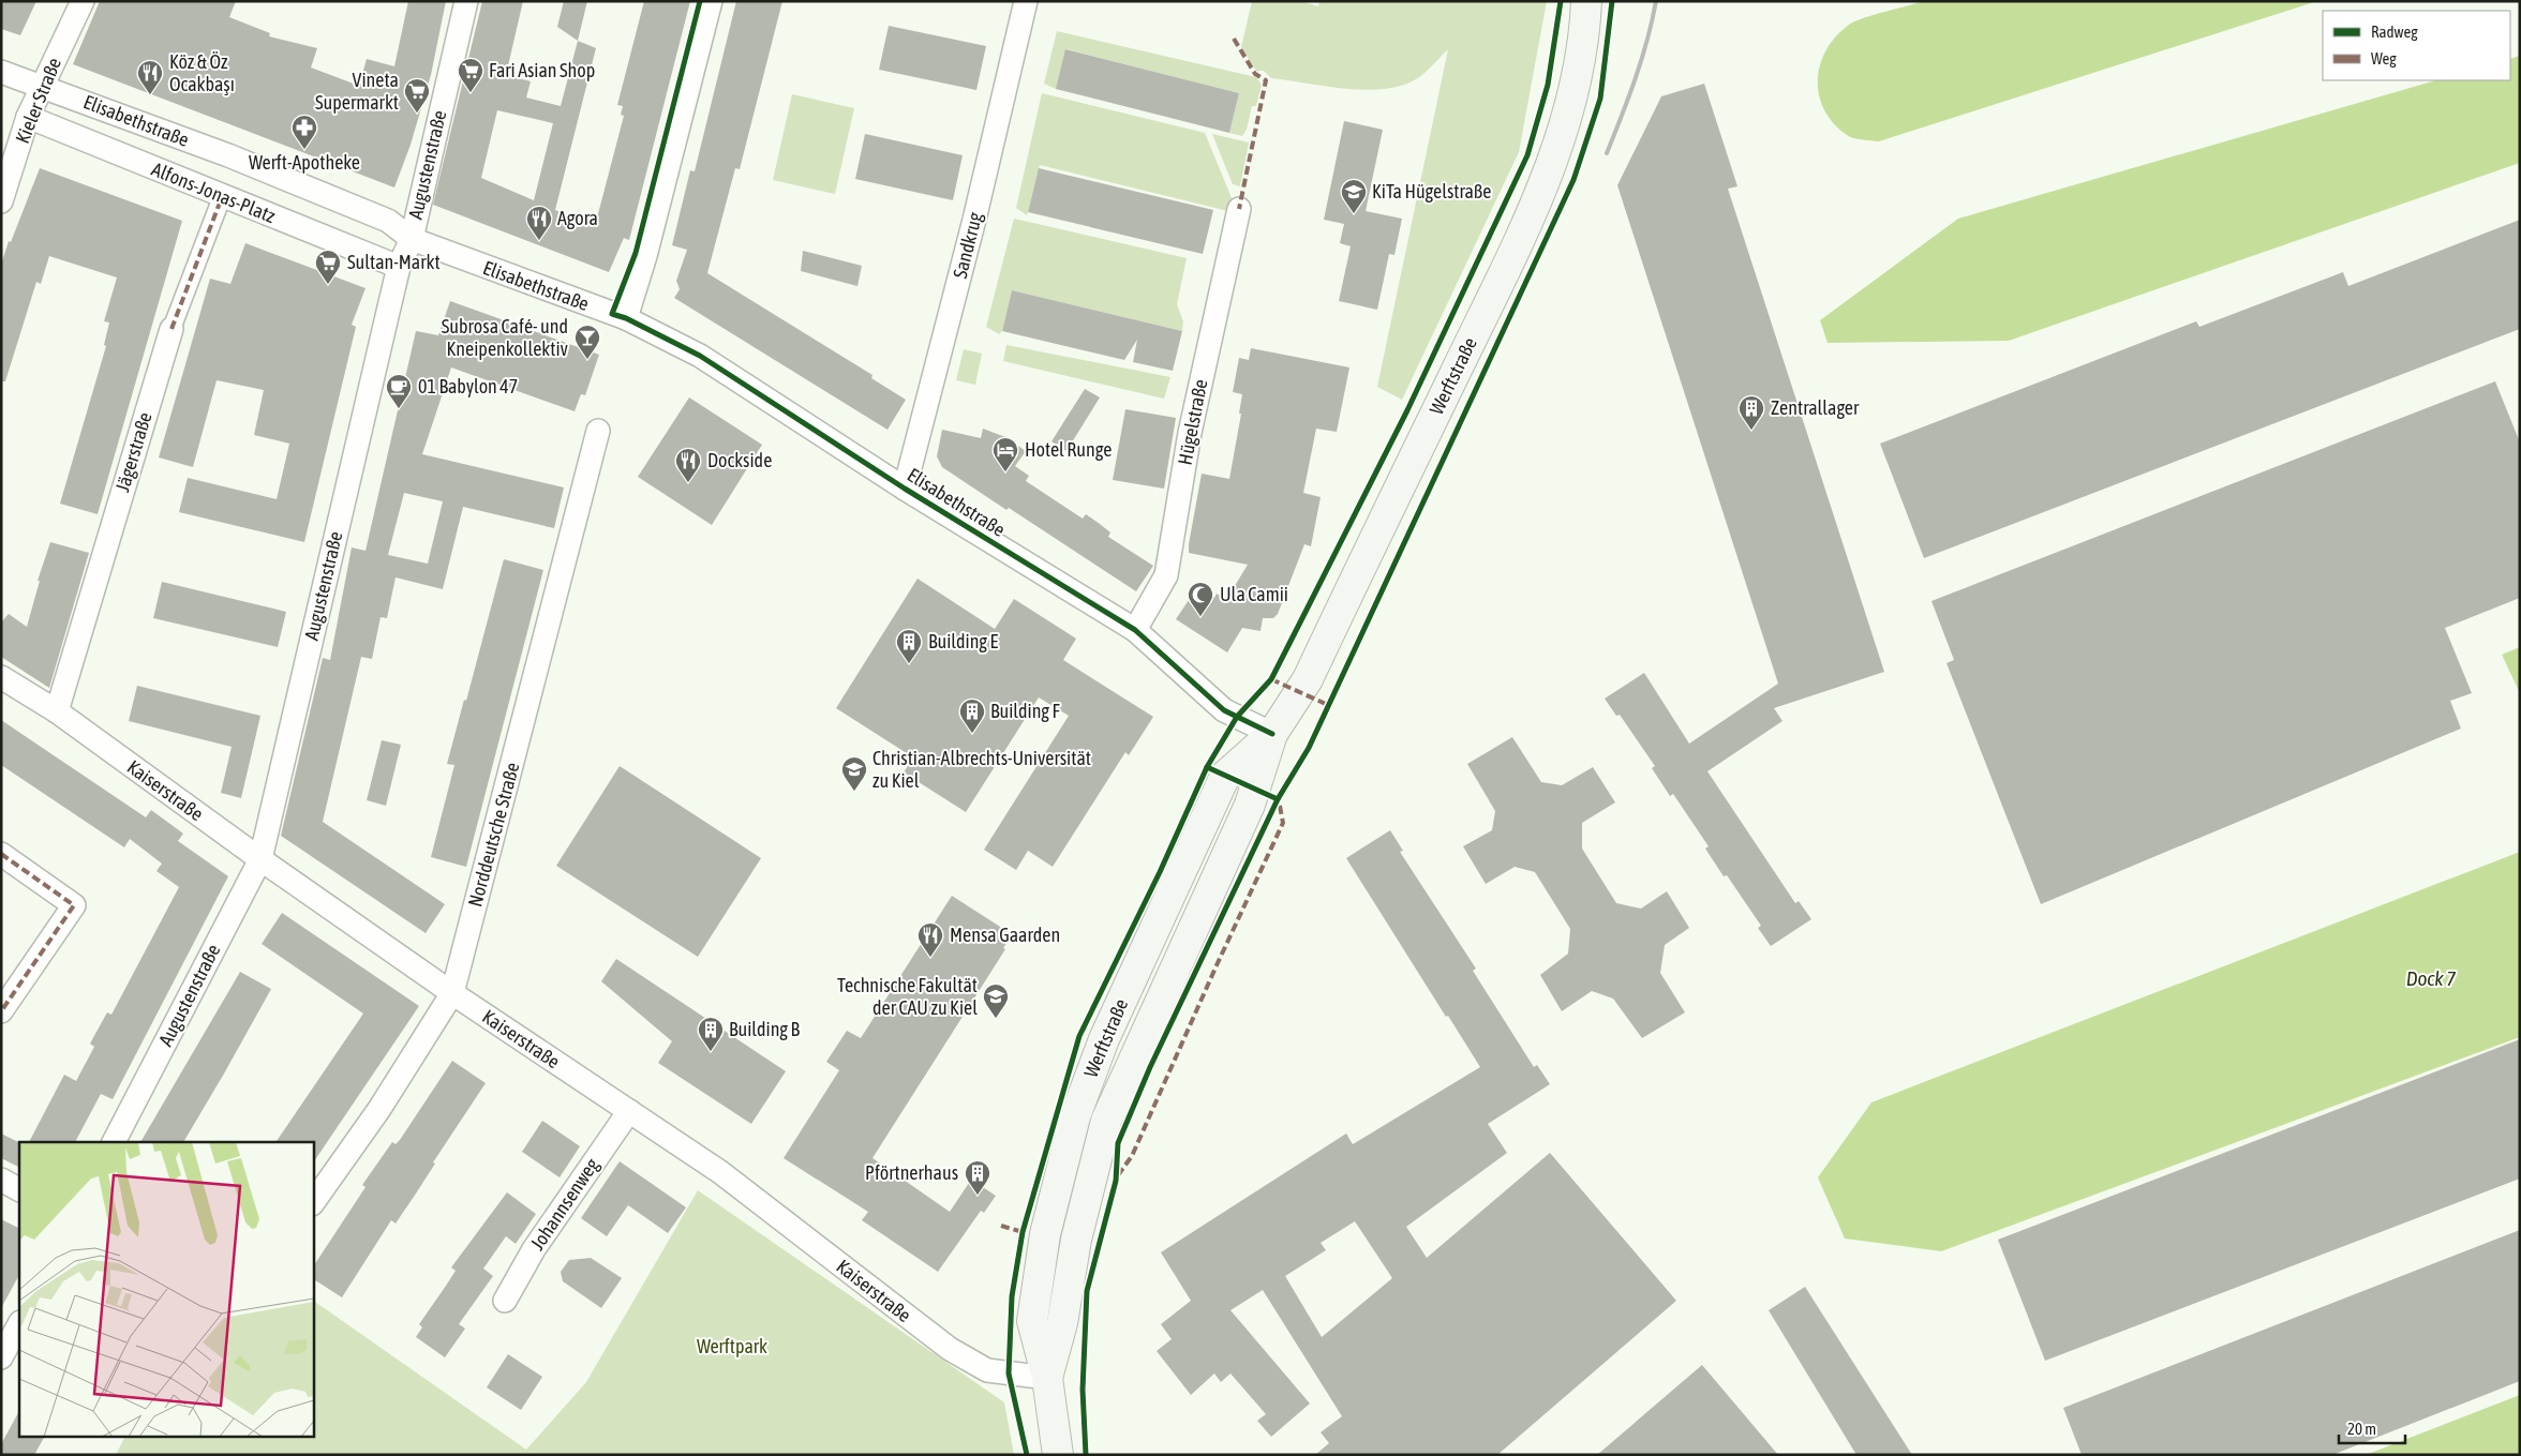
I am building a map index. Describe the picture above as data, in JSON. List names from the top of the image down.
{
  "streets": {
    "main road": ["Werftstraße"],
    "street": [
      "Kieler Straße",
      "Elisabethstraße",
      "Augustenstraße",
      "Alfons-Jonas-Platz",
      "Sandkrug",
      "Hügelstraße",
      "Jägerstraße",
      "Kaiserstraße",
      "Norddeutsche Straße",
      "Johannsenweg"
    ]
  },
  "crossings": [
    ["Kieler Straße", "Elisabethstraße"],
    ["Kieler Straße", "Alfons-Jonas-Platz"],
    ["Elisabethstraße", "Augustenstraße"],
    ["Elisabethstraße", "Sandkrug"],
    ["Elisabethstraße", "Werftstraße"],
    ["Elisabethstraße", "Hügelstraße"],
    ["Augustenstraße", "Alfons-Jonas-Platz"],
    ["Augustenstraße", "Kaiserstraße"],
    ["Alfons-Jonas-Platz", "Jägerstraße"],
    ["Werftstraße", "Kaiserstraße"],
    ["Jägerstraße", "Kaiserstraße"],
    ["Kaiserstraße", "Norddeutsche Straße"],
    ["Kaiserstraße", "Johannsenweg"]
  ],
  "water": ["Dock 7"],
  "parks": ["Werftpark"],
  "places": {
    "supermarket": ["Fari Asian Shop", "Vineta Supermarkt", "Sultan-Markt"],
    "restaurant": [
      "Köz & Öz Ocakbaşı",
      "Agora",
      "Dockside",
      "Mensa Gaarden"
    ],
    "pharmacy": ["Werft-Apotheke"],
    "school or university": ["KiTa Hügelstraße", "Christian-Albrechts-Universität zu Kiel", "Technische Fakultät der CAU zu Kiel"],
    "bar": ["Subrosa Café- und Kneipenkollektiv"],
    "cafe": ["01 Babylon 47"],
    "building": [
      "Zentrallager",
      "Building E",
      "Building F",
      "Building B",
      "Pförtnerhaus"
    ],
    "hotel": ["Hotel Runge"],
    "mosque": ["Ula Camii"]
  },
  "legend": ["Radweg", "Weg"],
  "scale_bar": "20 m"
}
